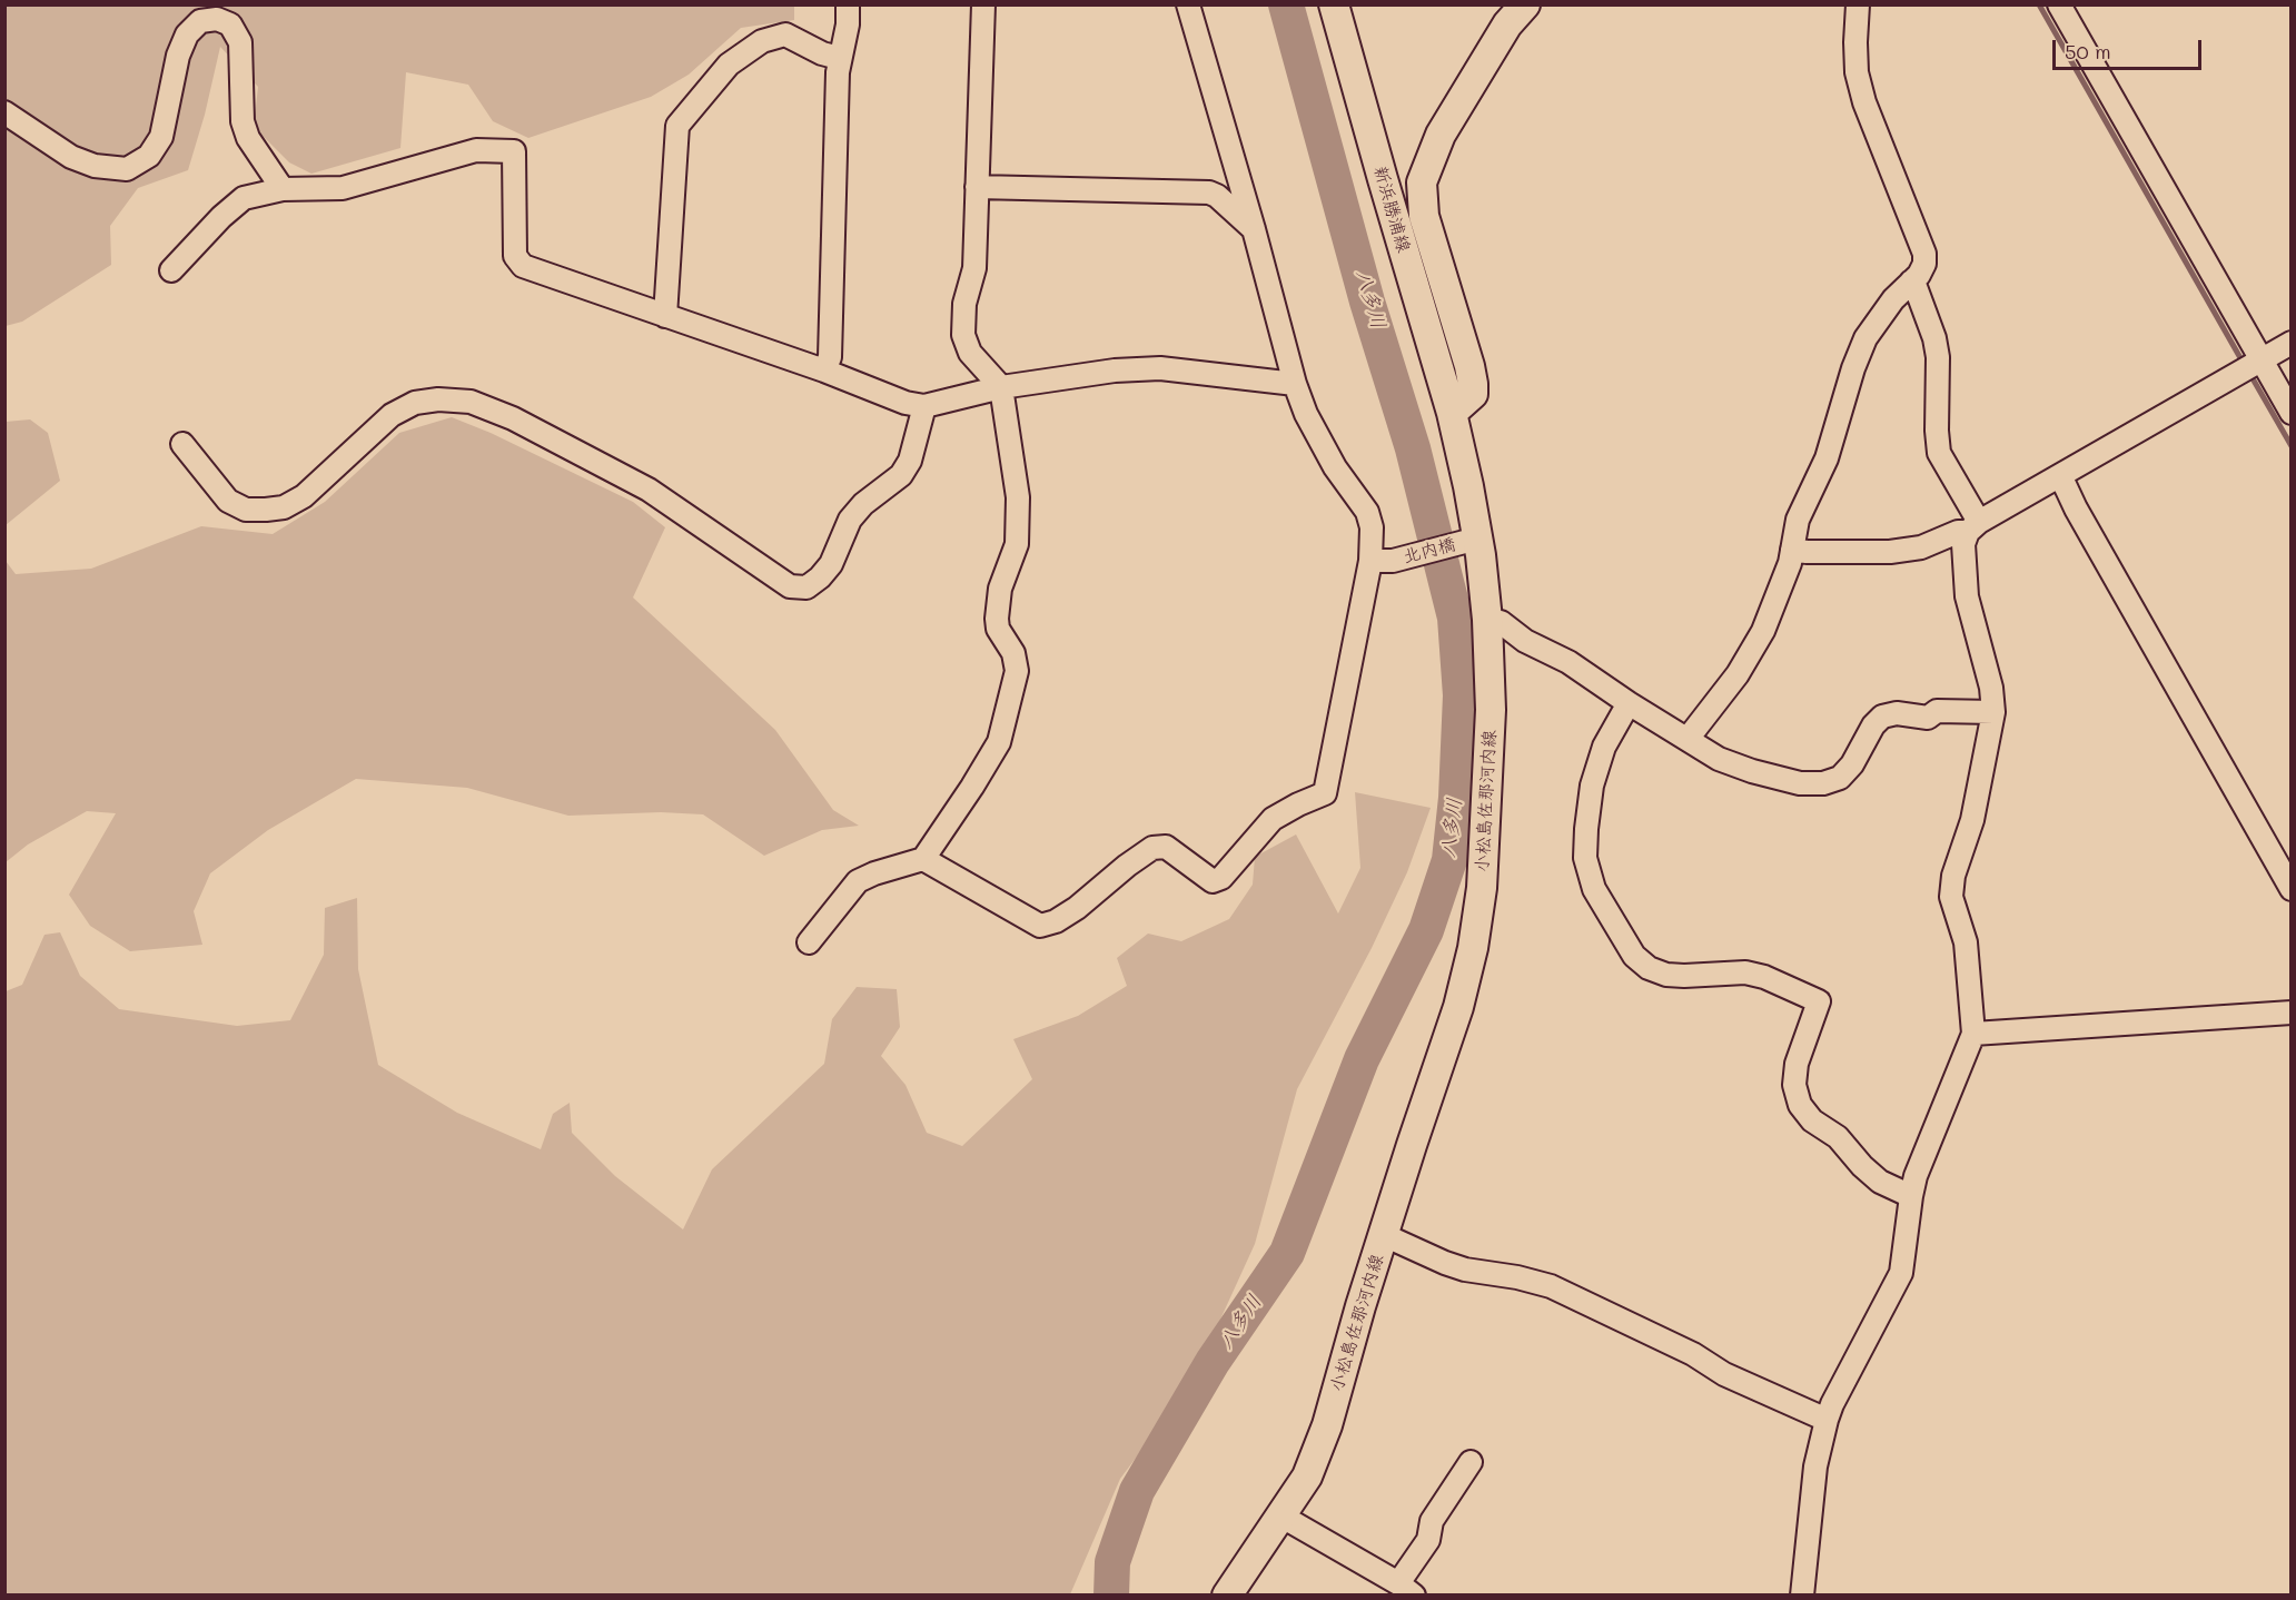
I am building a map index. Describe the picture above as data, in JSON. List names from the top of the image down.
{
  "streets": {
    "main road": ["新浜勝浦線", "小松島佐那河内線"],
    "street": ["北内橋"]
  },
  "crossings": [
    ["新浜勝浦線", "小松島佐那河内線"],
    ["北内橋", "小松島佐那河内線"]
  ],
  "water": ["八多川"],
  "scale_bar": "50 m"
}
